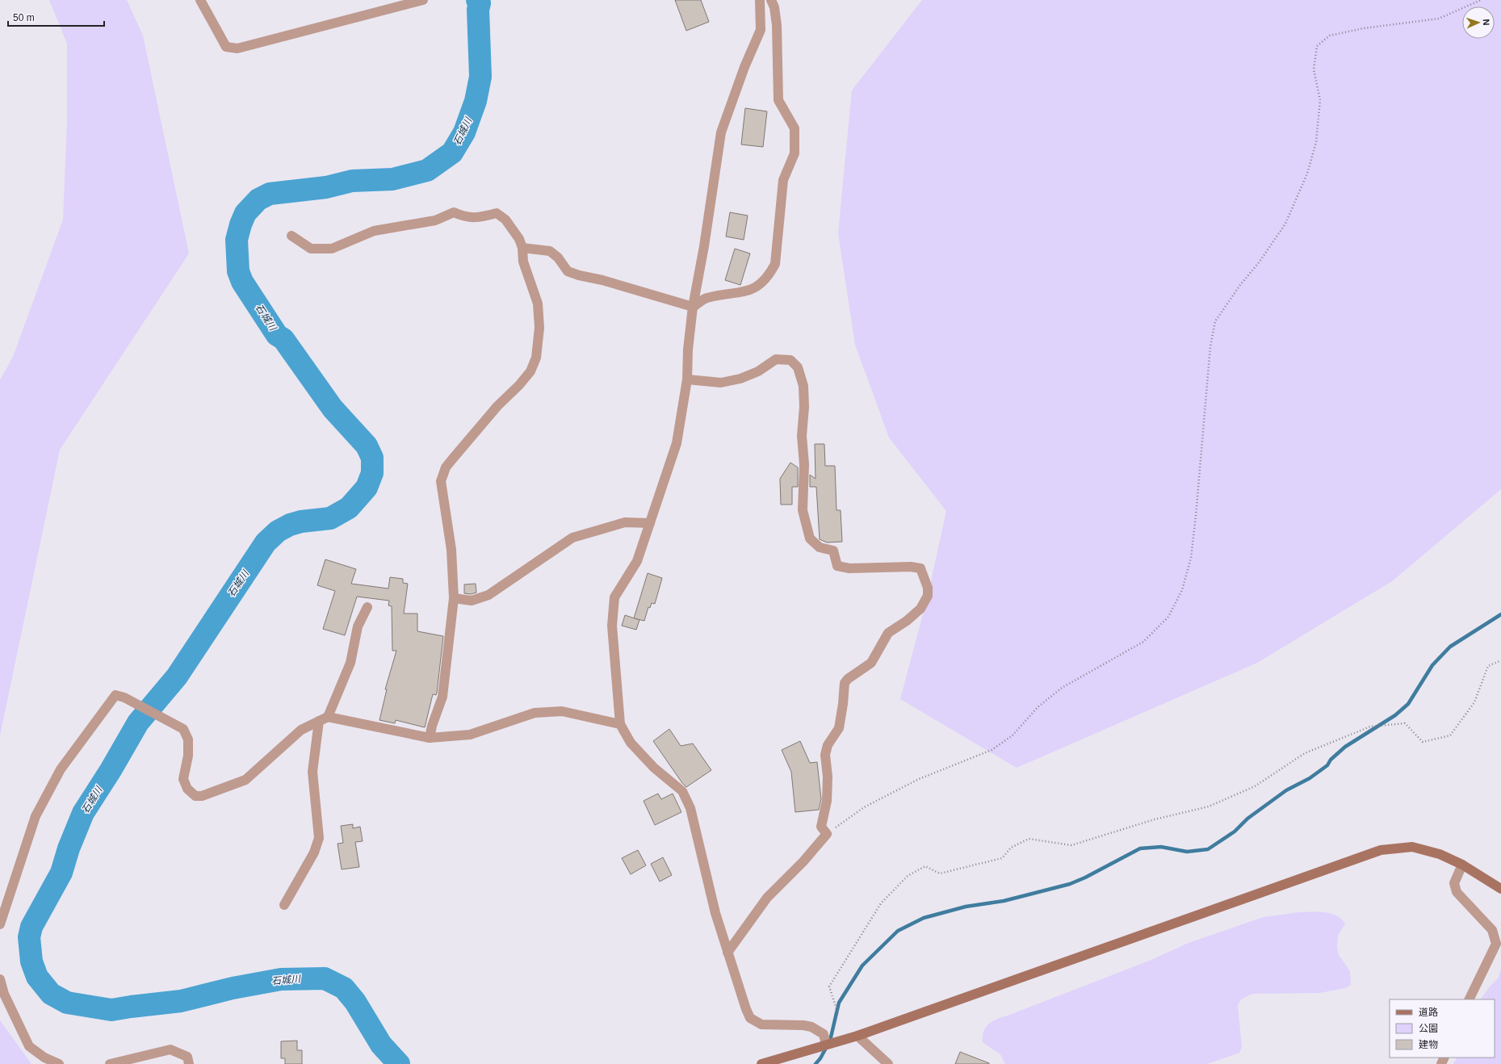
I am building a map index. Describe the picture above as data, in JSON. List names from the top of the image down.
{
  "water": ["石城川"],
  "legend": ["道路", "公園", "建物"],
  "scale_bar": "50 m",
  "north": "right"
}
